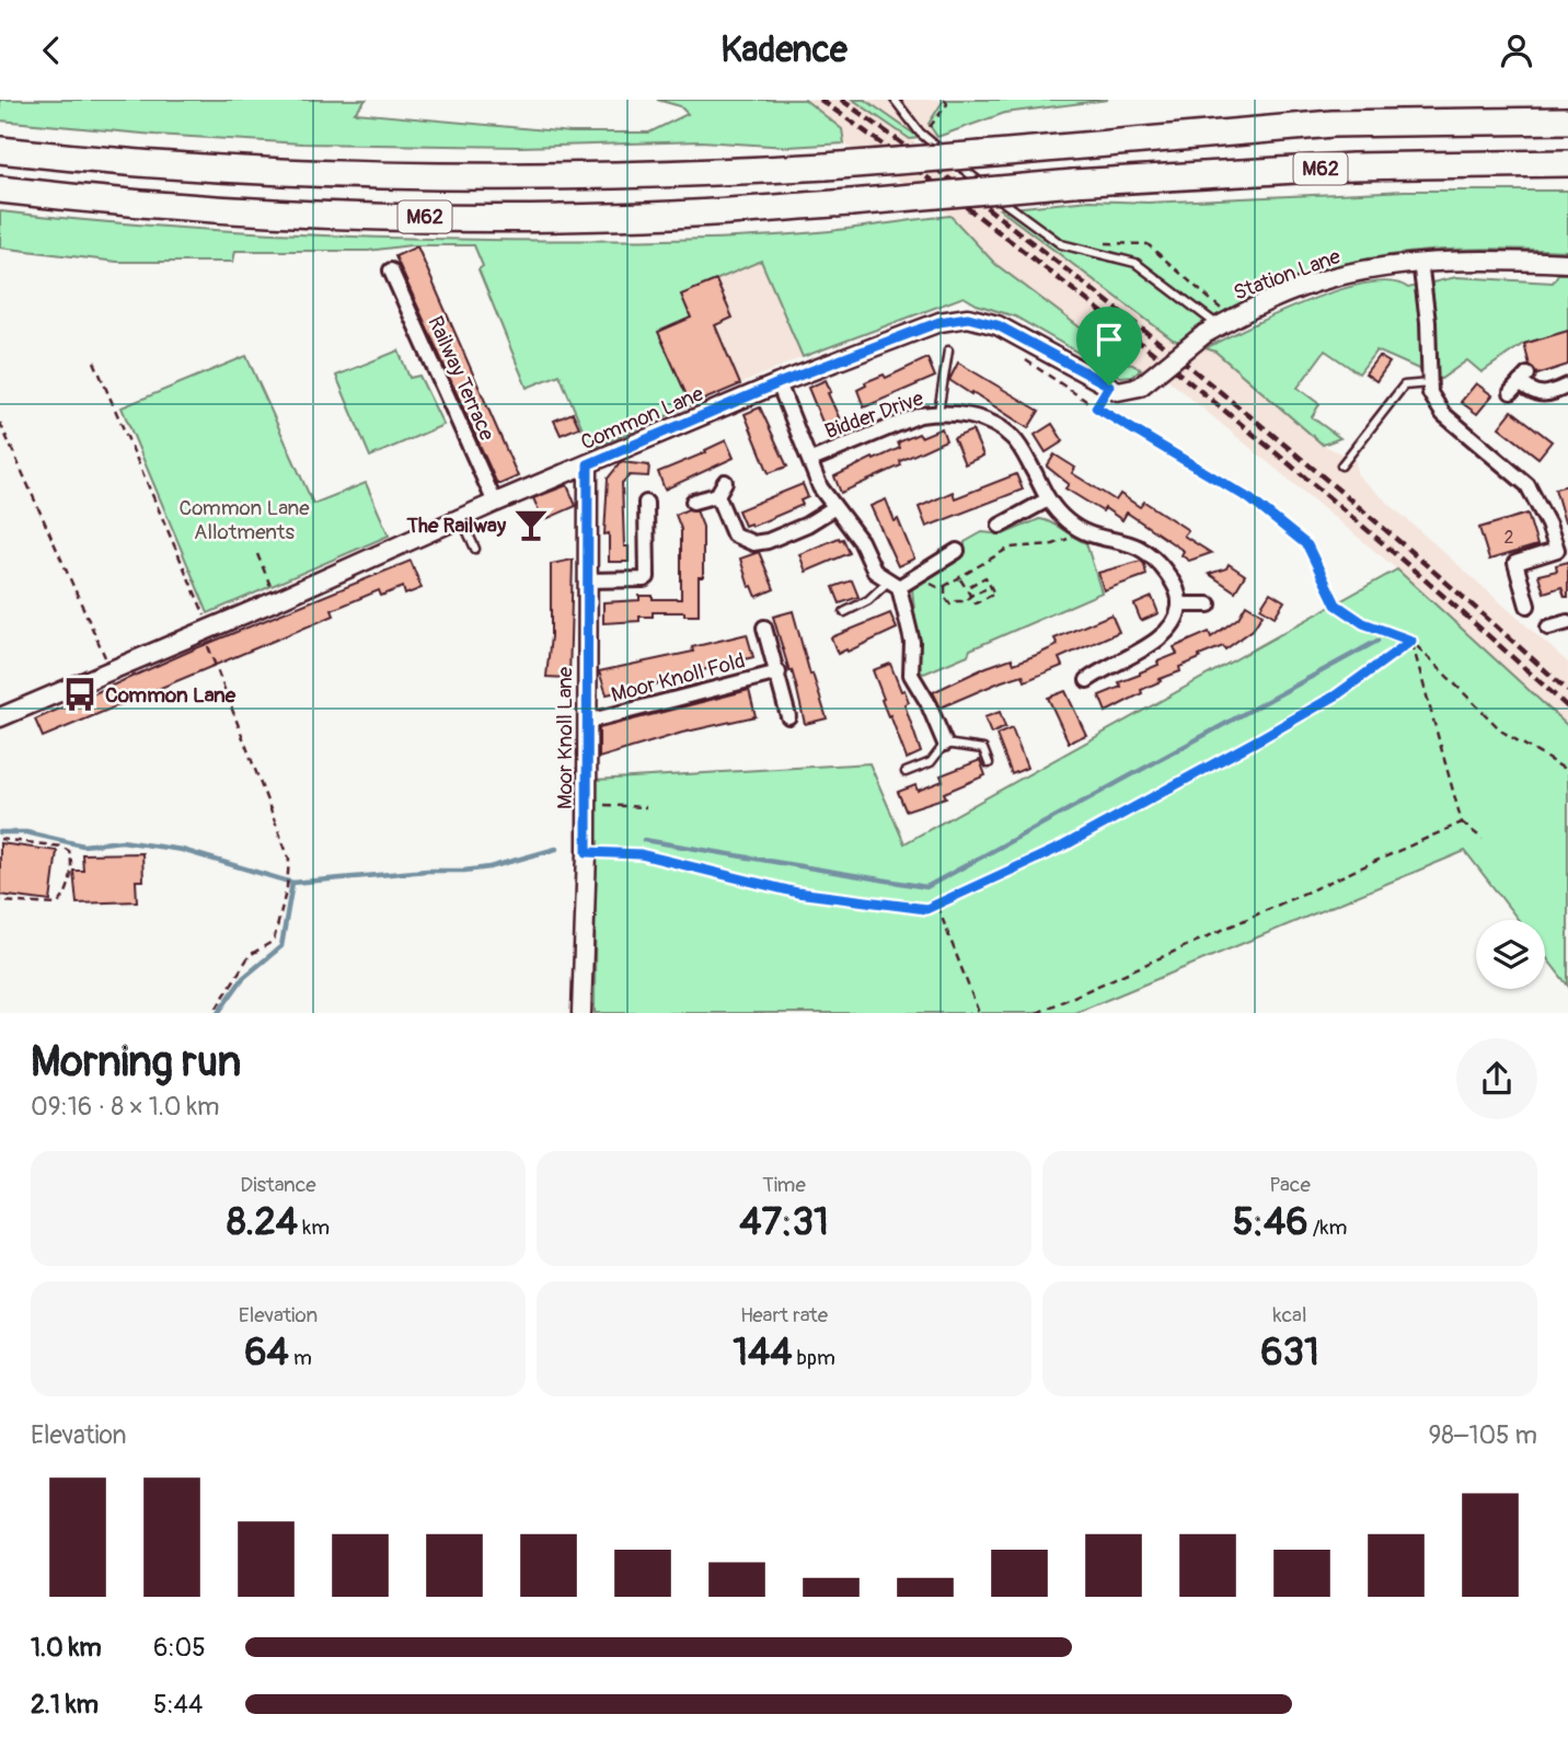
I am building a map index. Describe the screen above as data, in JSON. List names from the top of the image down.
{
  "streets": {
    "highway": ["M62"],
    "street": [
      "Station Lane",
      "Railway Terrace",
      "Bidder Drive",
      "Common Lane",
      "Moor Knoll Fold",
      "Moor Knoll Lane"
    ]
  },
  "crossings": [
    ["Station Lane", "Common Lane"],
    ["Railway Terrace", "Common Lane"],
    ["Common Lane", "Moor Knoll Lane"],
    ["Moor Knoll Fold", "Moor Knoll Lane"]
  ],
  "parks": ["Common Lane Allotments"],
  "places": {
    "bar": ["The Railway"],
    "bus stop": ["Common Lane"]
  },
  "house_numbers": ["2"],
  "page": {
    "header": "Kadence",
    "heading": ["Morning run", "09:16 · 8 × 1.0 km"],
    "stats": [
      ["Distance", "8.24 km"],
      ["Time", "47:31"],
      ["Pace", "5:46 /km"],
      ["Elevation", "64 m"],
      ["Heart rate", "144 bpm"],
      ["kcal", "631"]
    ],
    "chart": ["Elevation", "98–105 m"],
    "list": [
      {
        "name": "1.0 km",
        "note": "6:05"
      },
      {
        "name": "2.1 km",
        "note": "5:44"
      }
    ]
  }
}
